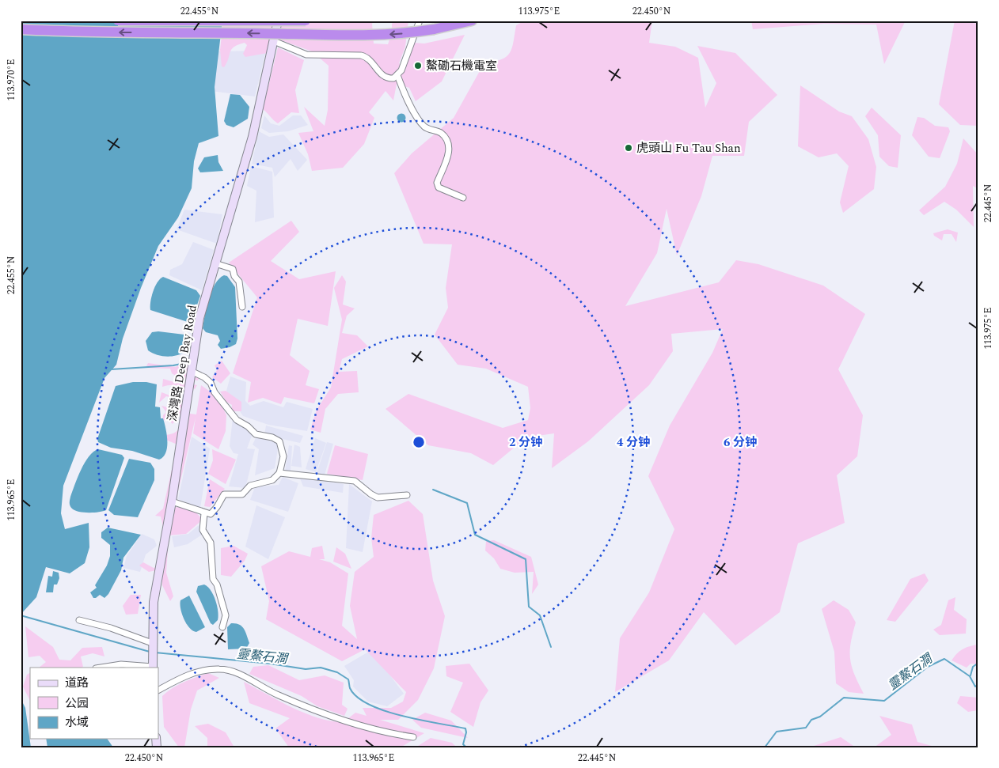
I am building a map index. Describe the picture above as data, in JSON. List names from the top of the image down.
{
  "streets": {
    "street": ["深灣路 Deep Bay Road"]
  },
  "water": ["靈鰲石澗"],
  "places": ["鰲磡石機電室", "虎頭山 Fu Tau Shan"],
  "legend": ["道路", "公园", "水域"],
  "coordinates": [
    "22.455°N",
    "113.975°E",
    "22.450°N",
    "113.970°E",
    "22.445°N",
    "113.965°E"
  ],
  "rings": ["2 分钟", "4 分钟", "6 分钟"]
}
